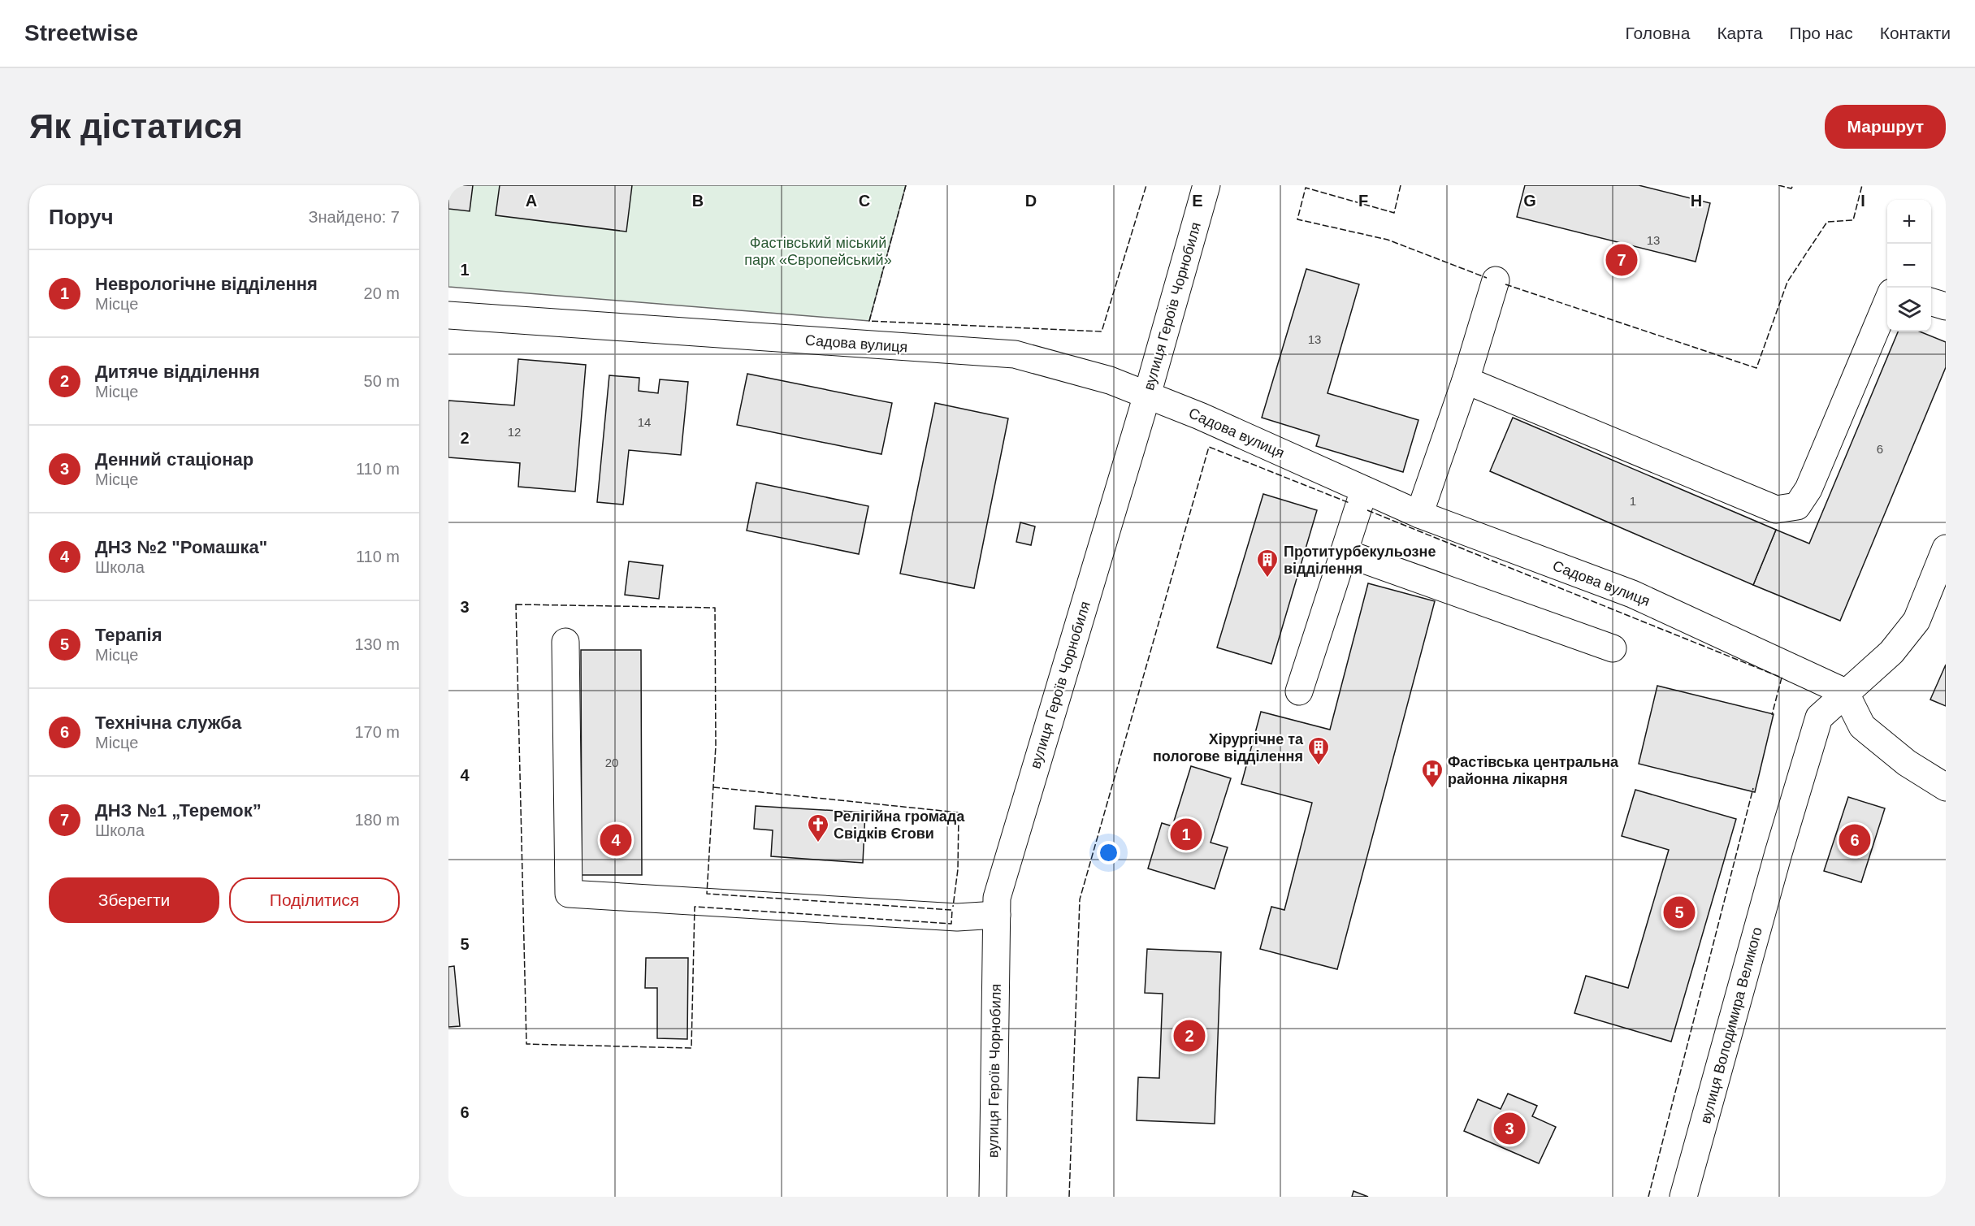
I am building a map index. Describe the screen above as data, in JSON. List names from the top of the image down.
{
  "streets": {
    "street": ["вулиця Героїв Чорнобиля", "Садова вулиця", "вулиця Володимира Великого"]
  },
  "crossings": [
    ["вулиця Героїв Чорнобиля", "Садова вулиця"],
    ["Садова вулиця", "вулиця Володимира Великого"]
  ],
  "parks": ["Фастівський міський парк «Європейський»"],
  "places": {
    "building": ["Протитурбекульозне відділення", "Хірургічне та пологове відділення"],
    "hospital": ["Фастівська центральна районна лікарня"],
    "church": ["Релігійна громада Свідків Єгови"]
  },
  "house_numbers": [
    "13",
    "13",
    "14",
    "12",
    "6",
    "1",
    "20"
  ],
  "page": {
    "header": "Streetwise",
    "nav": [
      "Головна",
      "Карта",
      "Про нас",
      "Контакти"
    ],
    "buttons": [
      "Маршрут",
      ["Зберегти", "Поділитися"]
    ],
    "title": "Як дістатися",
    "heading": ["Поруч", "Знайдено: 7"],
    "map_buttons": ["+", "−"],
    "pins": [
      "7",
      "1",
      "4",
      "6",
      "5",
      "2",
      "3"
    ],
    "list": [
      {
        "mark": "1",
        "name": "Неврологічне відділення",
        "note": "Місце",
        "value": "20 m"
      },
      {
        "mark": "2",
        "name": "Дитяче відділення",
        "note": "Місце",
        "value": "50 m"
      },
      {
        "mark": "3",
        "name": "Денний стаціонар",
        "note": "Місце",
        "value": "110 m"
      },
      {
        "mark": "4",
        "name": "ДНЗ №2 \"Ромашка\"",
        "note": "Школа",
        "value": "110 m"
      },
      {
        "mark": "5",
        "name": "Терапія",
        "note": "Місце",
        "value": "130 m"
      },
      {
        "mark": "6",
        "name": "Технічна служба",
        "note": "Місце",
        "value": "170 m"
      },
      {
        "mark": "7",
        "name": "ДНЗ №1 „Теремок”",
        "note": "Школа",
        "value": "180 m"
      }
    ]
  },
  "grid": {
    "columns": [
      "A",
      "B",
      "C",
      "D",
      "E",
      "F",
      "G",
      "H",
      "I"
    ],
    "rows": [
      "1",
      "2",
      "3",
      "4",
      "5",
      "6"
    ]
  }
}
